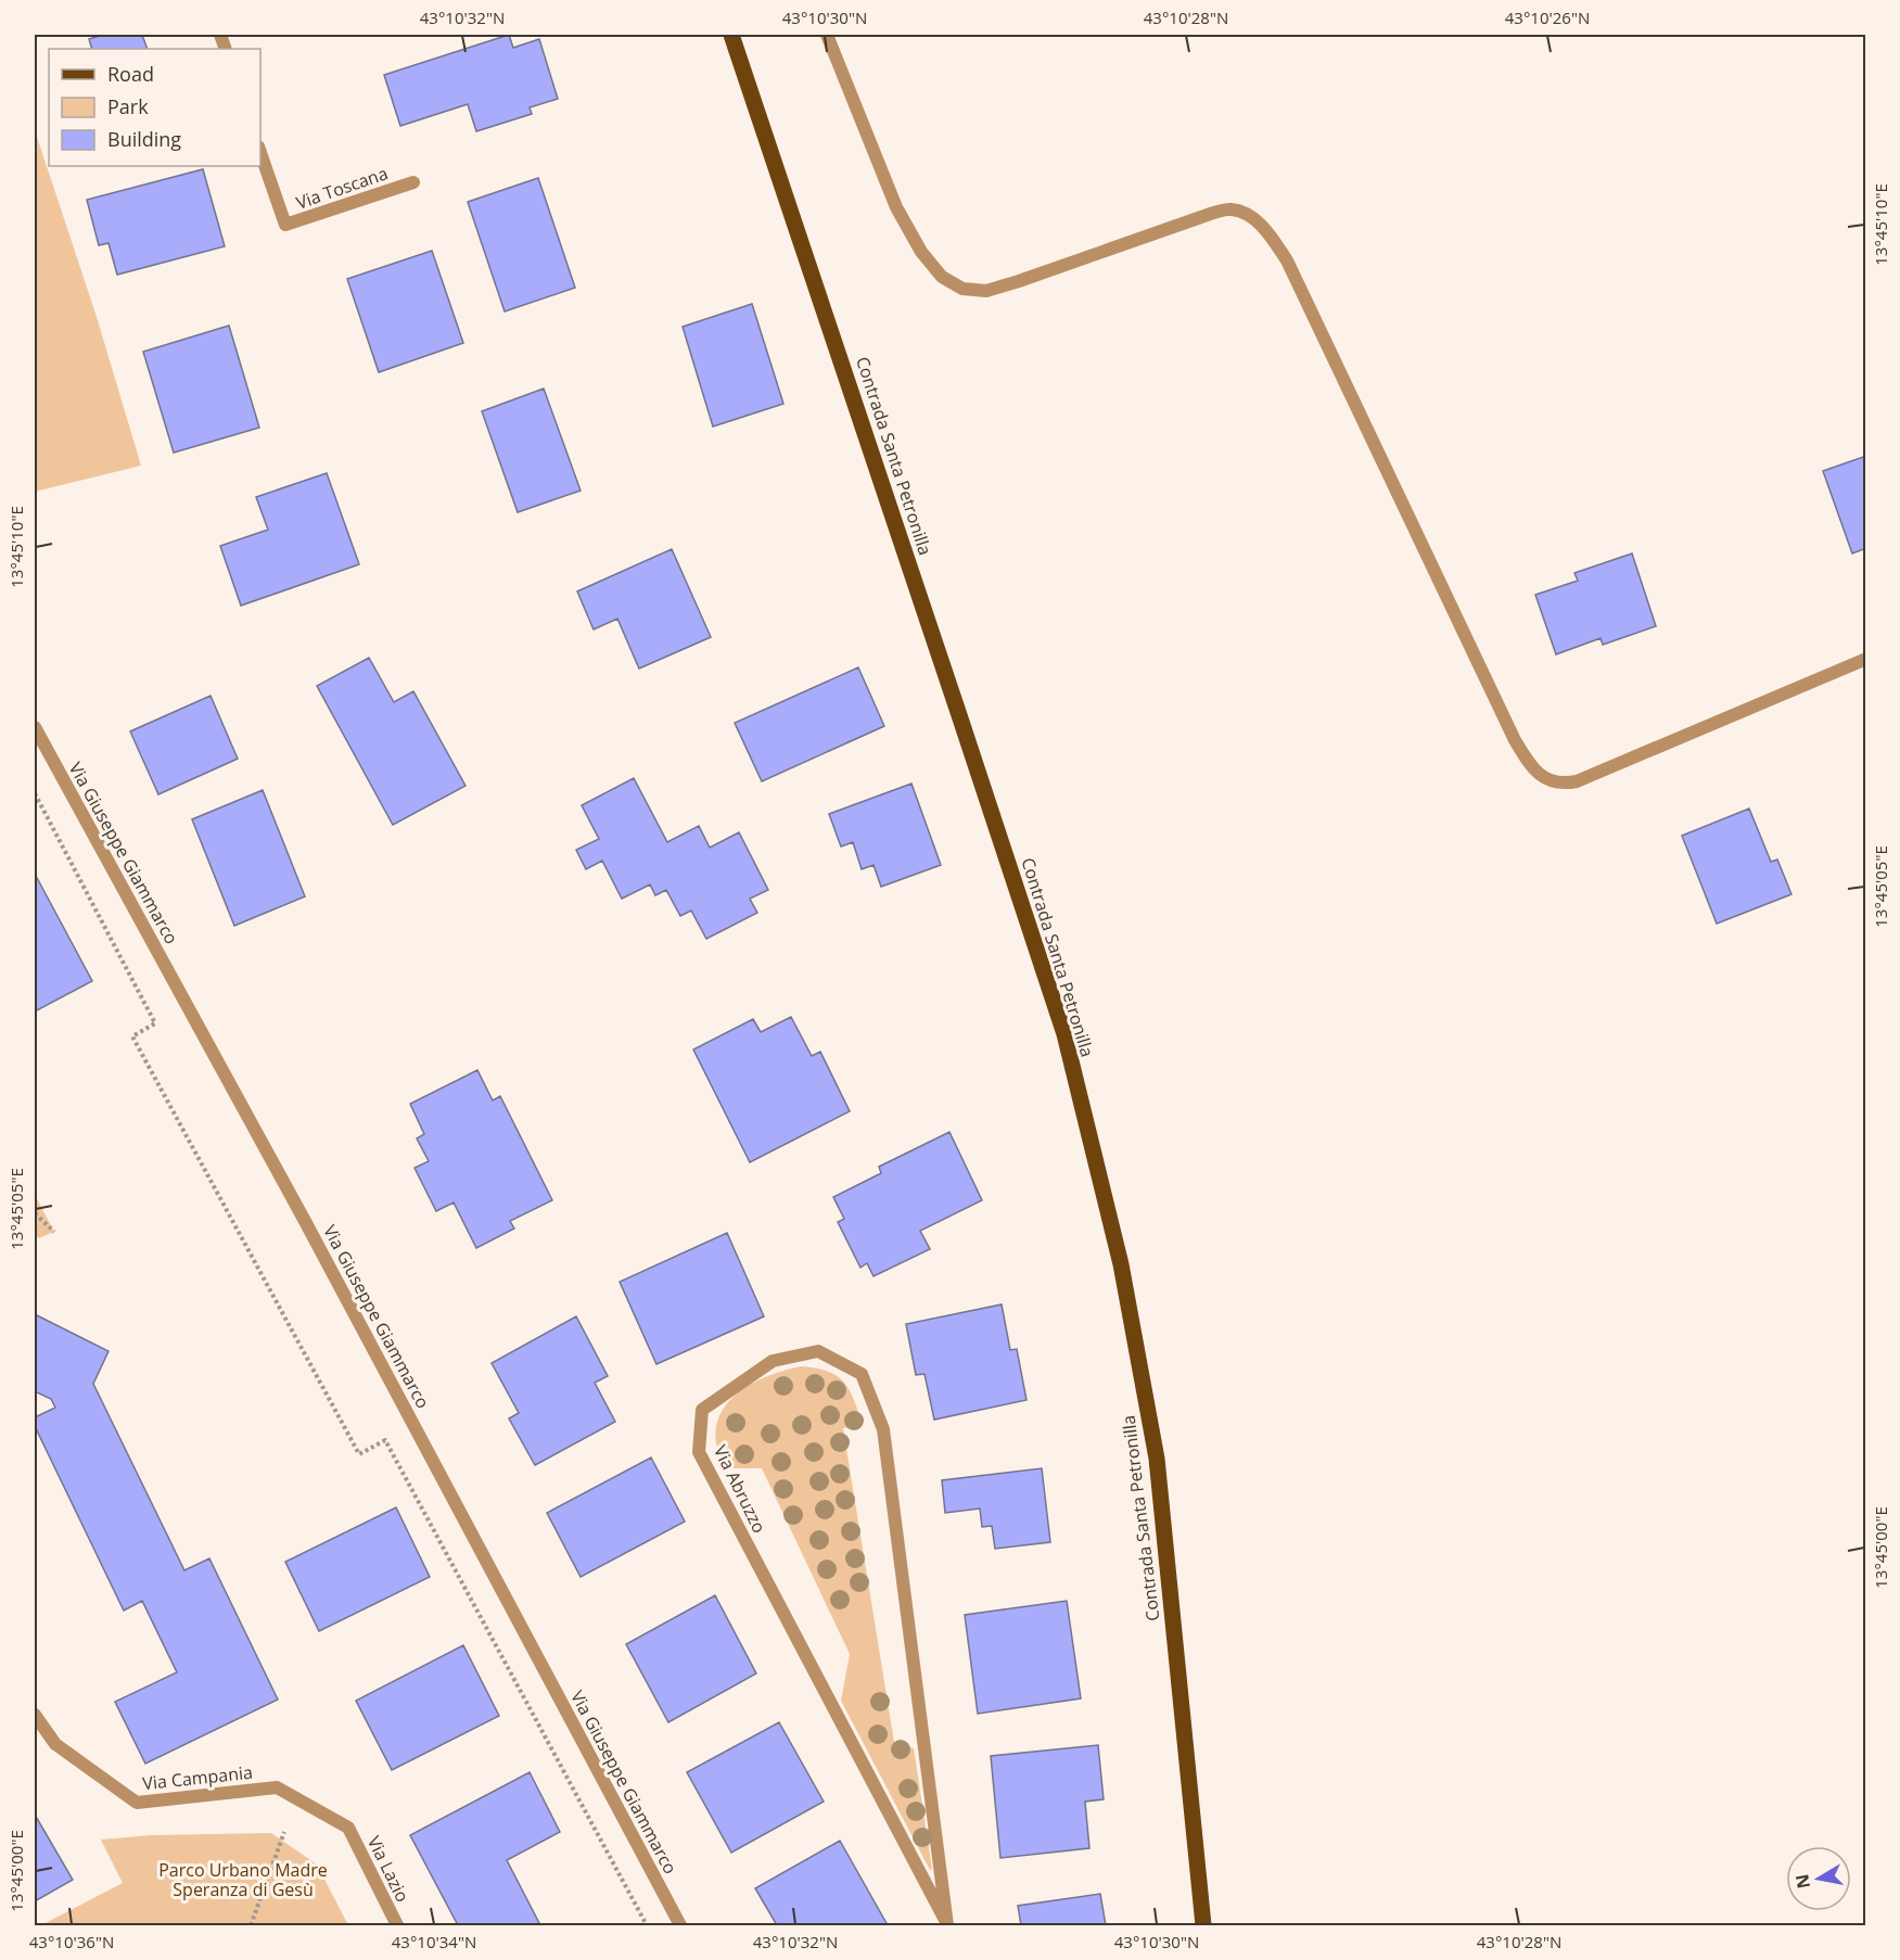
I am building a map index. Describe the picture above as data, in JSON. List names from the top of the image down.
{
  "streets": {
    "main road": ["Contrada Santa Petronilla"],
    "street": [
      "Via Toscana",
      "Via Giuseppe Giammarco",
      "Via Abruzzo",
      "Via Campania",
      "Via Lazio"
    ]
  },
  "crossings": [
    ["Via Campania", "Via Lazio"]
  ],
  "parks": ["Parco Urbano Madre Speranza di Gesù"],
  "legend": ["Road", "Park", "Building"],
  "north": "left",
  "coordinates": [
    "43°10'32\"N",
    "43°10'30\"N",
    "43°10'28\"N",
    "43°10'26\"N",
    "13°45'10\"E",
    "13°45'05\"E",
    "13°45'00\"E",
    "43°10'36\"N",
    "43°10'34\"N"
  ]
}
